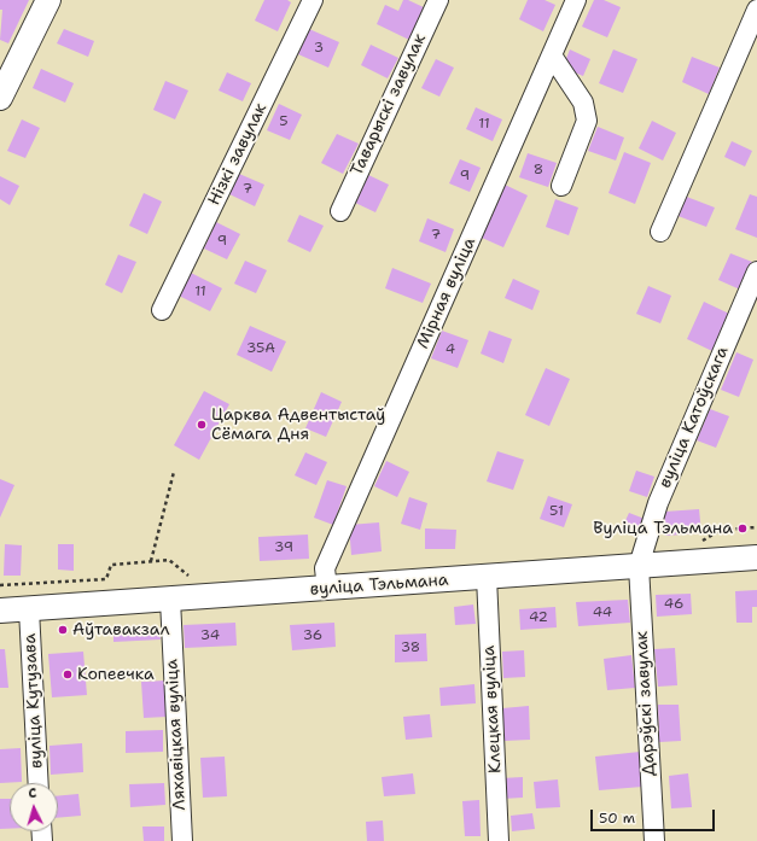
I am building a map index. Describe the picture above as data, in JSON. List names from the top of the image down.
{
  "streets": {
    "main road": ["вуліца Тэльмана"],
    "street": [
      "Таварыскі завулак",
      "Нізкі завулак",
      "Мірная вуліца",
      "вуліца Катоўскага",
      "вуліца Кутузава",
      "Дарэўскі завулак",
      "Клецкая вуліца",
      "Ляхавіцкая вуліца"
    ]
  },
  "crossings": [
    ["Мірная вуліца", "вуліца Тэльмана"],
    ["вуліца Катоўскага", "вуліца Тэльмана"],
    ["вуліца Катоўскага", "Дарэўскі завулак"],
    ["вуліца Тэльмана", "вуліца Кутузава"],
    ["вуліца Тэльмана", "Дарэўскі завулак"],
    ["вуліца Тэльмана", "Клецкая вуліца"],
    ["вуліца Тэльмана", "Ляхавіцкая вуліца"]
  ],
  "places": [
    "Царква Адвентыстаў Сёмага Дня",
    "Вуліца Тэльмана",
    "Аўтавакзал",
    "Копеечка"
  ],
  "house_numbers": [
    "3",
    "5",
    "11",
    "8",
    "9",
    "7",
    "7",
    "9",
    "11",
    "35А",
    "4",
    "51",
    "39",
    "46",
    "44",
    "42",
    "34",
    "36",
    "38"
  ],
  "scale_bar": "50 m",
  "north": "top"
}
